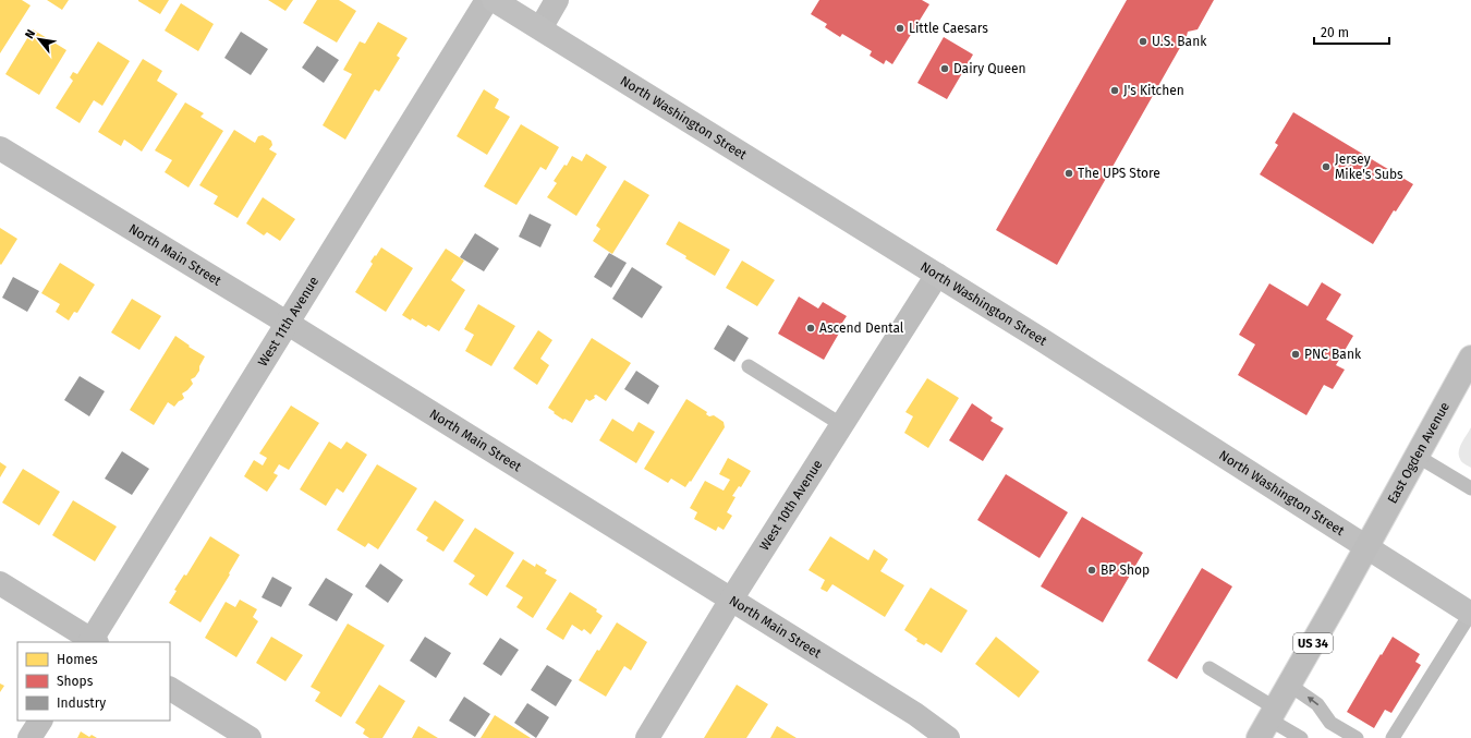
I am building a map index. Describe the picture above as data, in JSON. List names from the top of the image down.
{
  "streets": {
    "main road": ["North Washington Street"],
    "street": [
      "North Main Street",
      "West 11th Avenue",
      "East Ogden Avenue",
      "West 10th Avenue",
      "US 34"
    ]
  },
  "crossings": [
    ["North Washington Street", "East Ogden Avenue"],
    ["North Washington Street", "West 10th Avenue"],
    ["North Washington Street", "US 34"],
    ["North Main Street", "West 11th Avenue"],
    ["North Main Street", "West 10th Avenue"],
    ["East Ogden Avenue", "US 34"]
  ],
  "places": [
    "Little Caesars",
    "U.S. Bank",
    "Dairy Queen",
    "J's Kitchen",
    "Jersey Mike's Subs",
    "The UPS Store",
    "Ascend Dental",
    "PNC Bank",
    "BP Shop"
  ],
  "legend": ["Homes", "Shops", "Industry"],
  "scale_bar": "20 m",
  "north": "top left"
}
